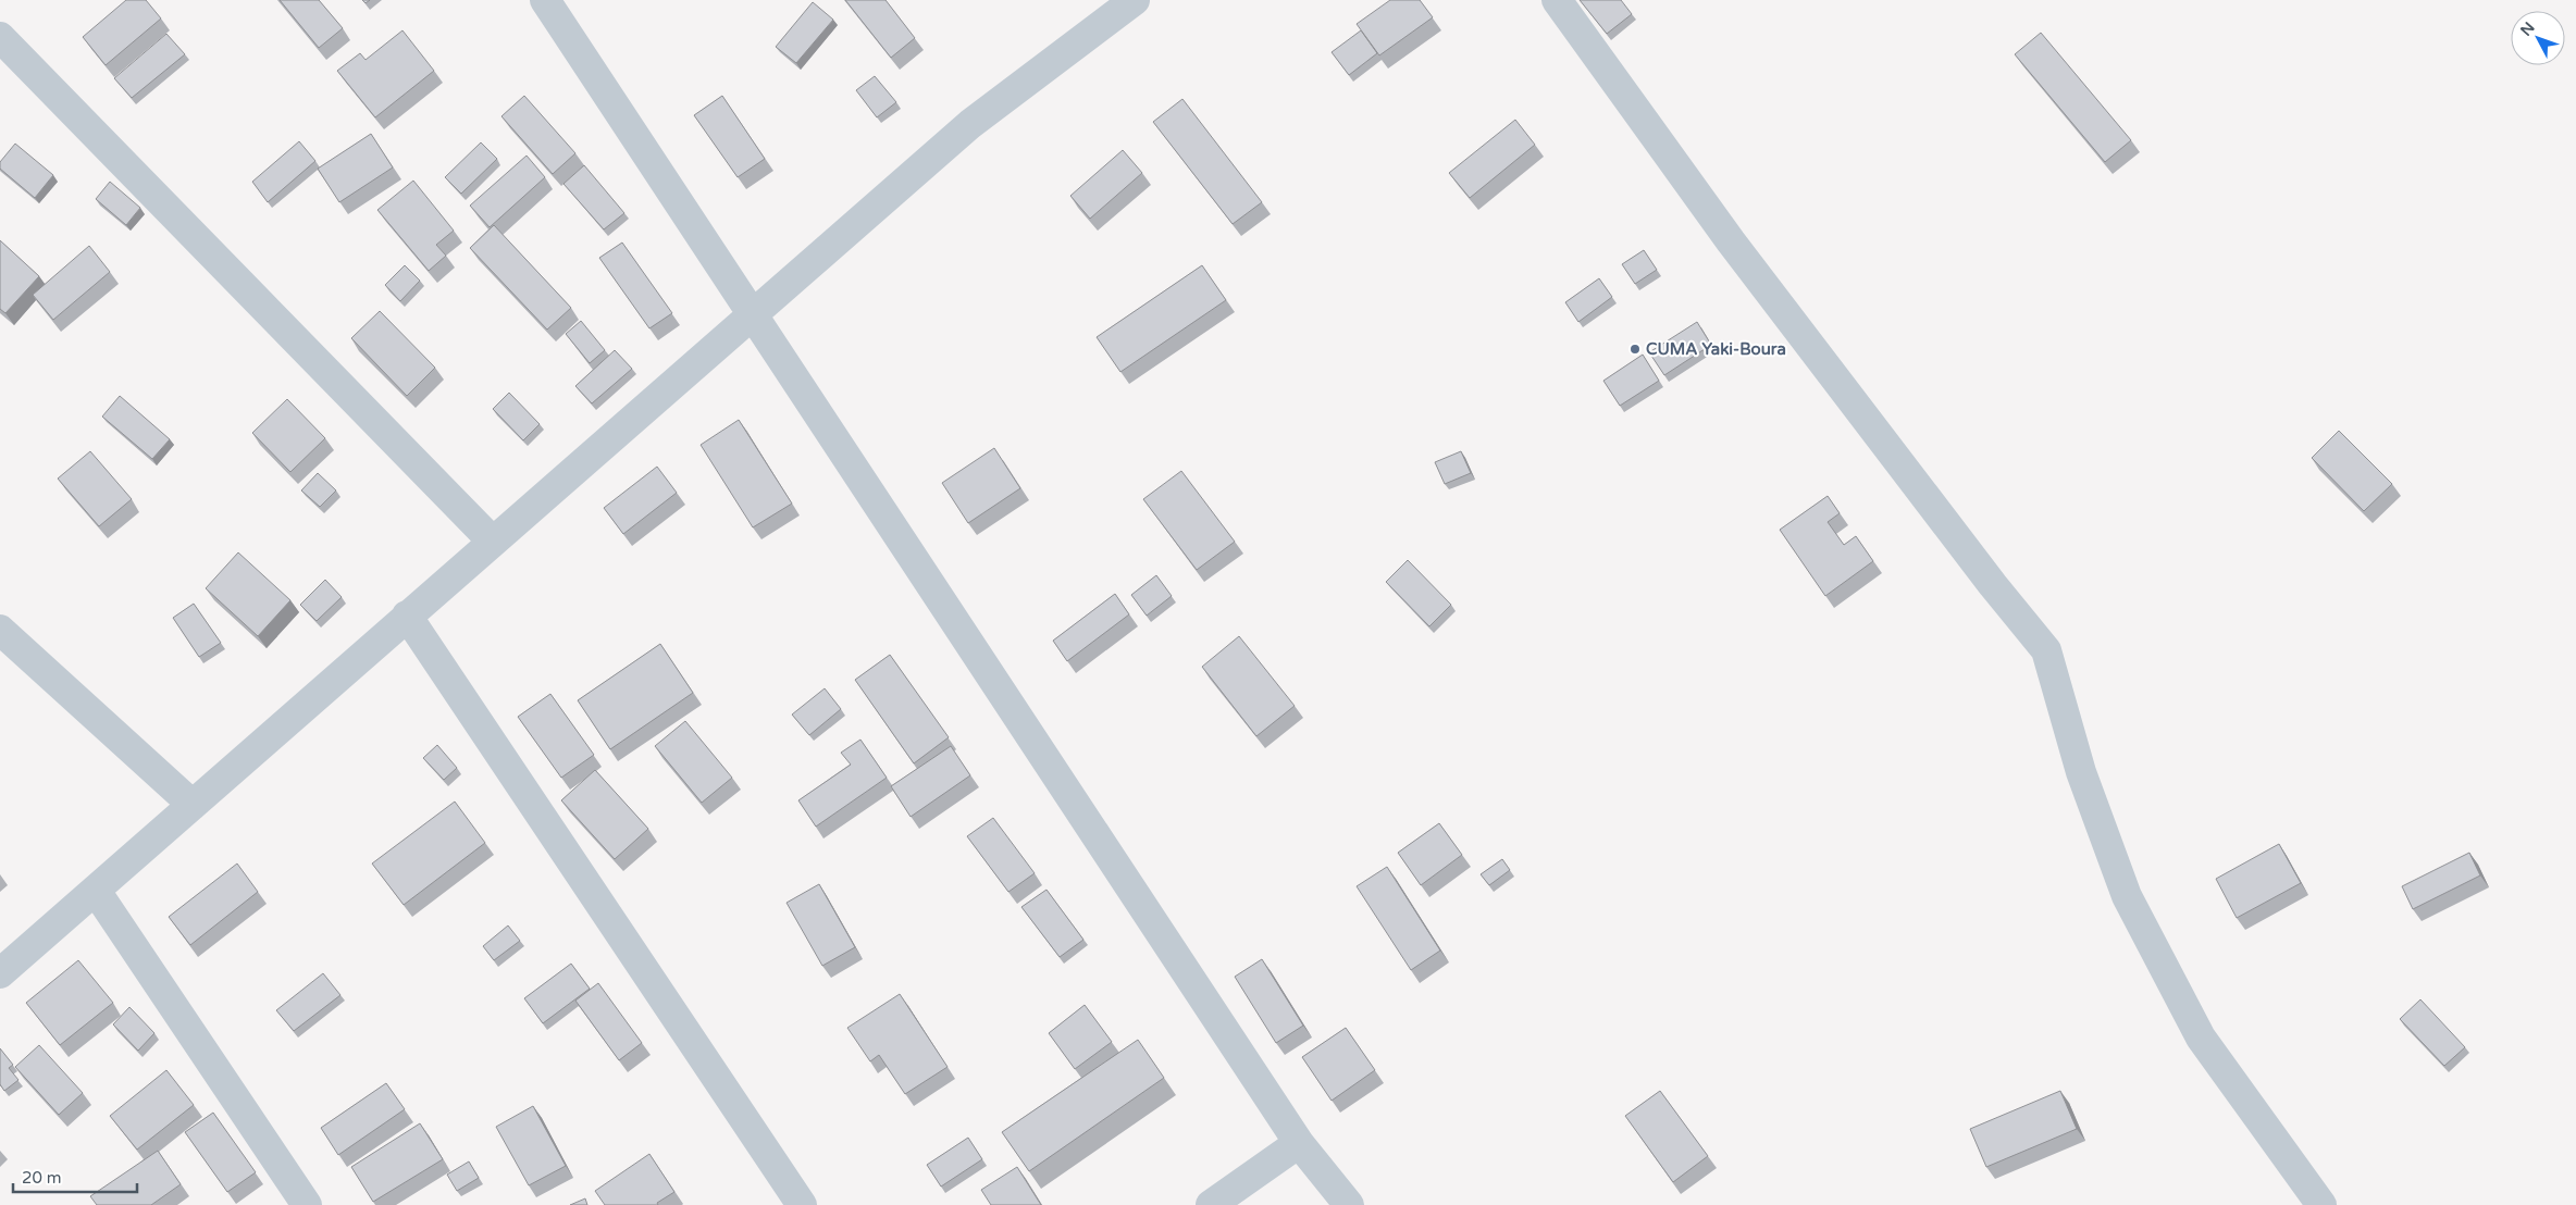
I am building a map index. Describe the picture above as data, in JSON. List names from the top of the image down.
{
  "places": ["CUMA Yaki-Boura"],
  "scale_bar": "20 m",
  "north": "top left"
}
